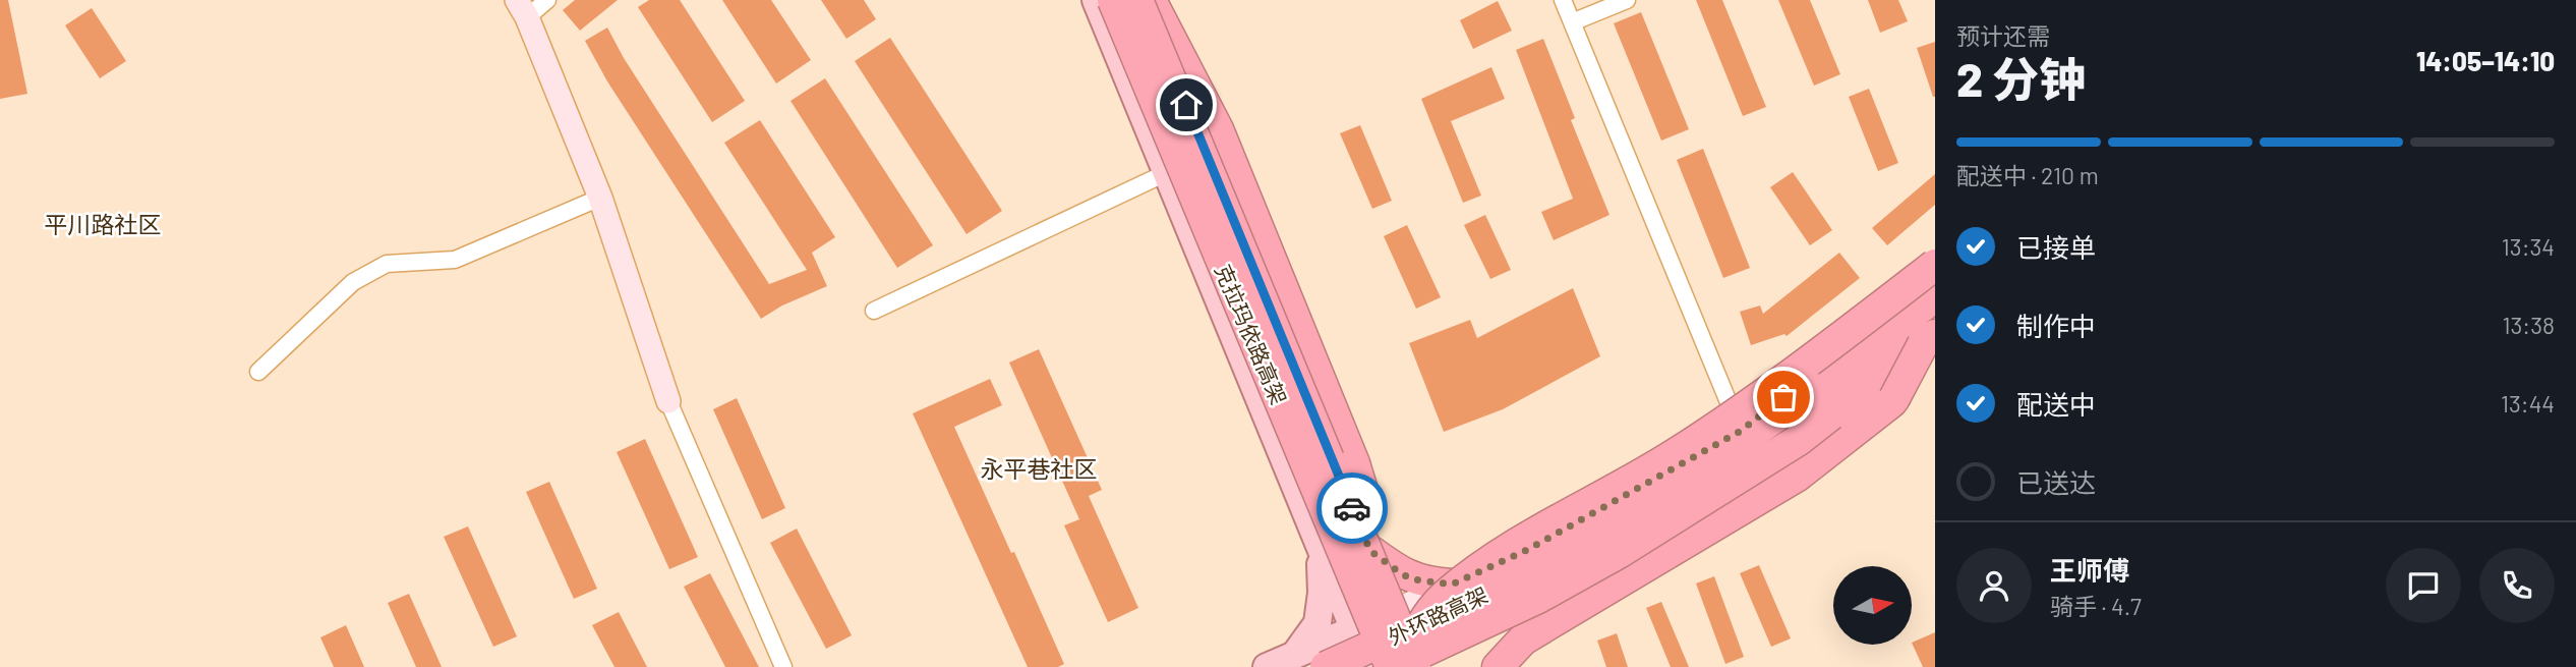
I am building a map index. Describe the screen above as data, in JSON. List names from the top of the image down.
{
  "streets": {
    "highway": ["克拉玛依路高架", "外环路高架"]
  },
  "crossings": [
    ["克拉玛依路高架", "外环路高架"]
  ],
  "districts": ["平川路社区", "永平巷社区"],
  "north": "right",
  "page": {
    "heading": ["2 分钟", "预计还需", "14:05–14:10"],
    "panel": ["王师傅", "骑手 · 4.7"],
    "bar": "配送中 · 210 m",
    "list": [
      ["已接单", "13:34"],
      ["制作中", "13:38"],
      ["配送中", "13:44"],
      "已送达"
    ]
  }
}
